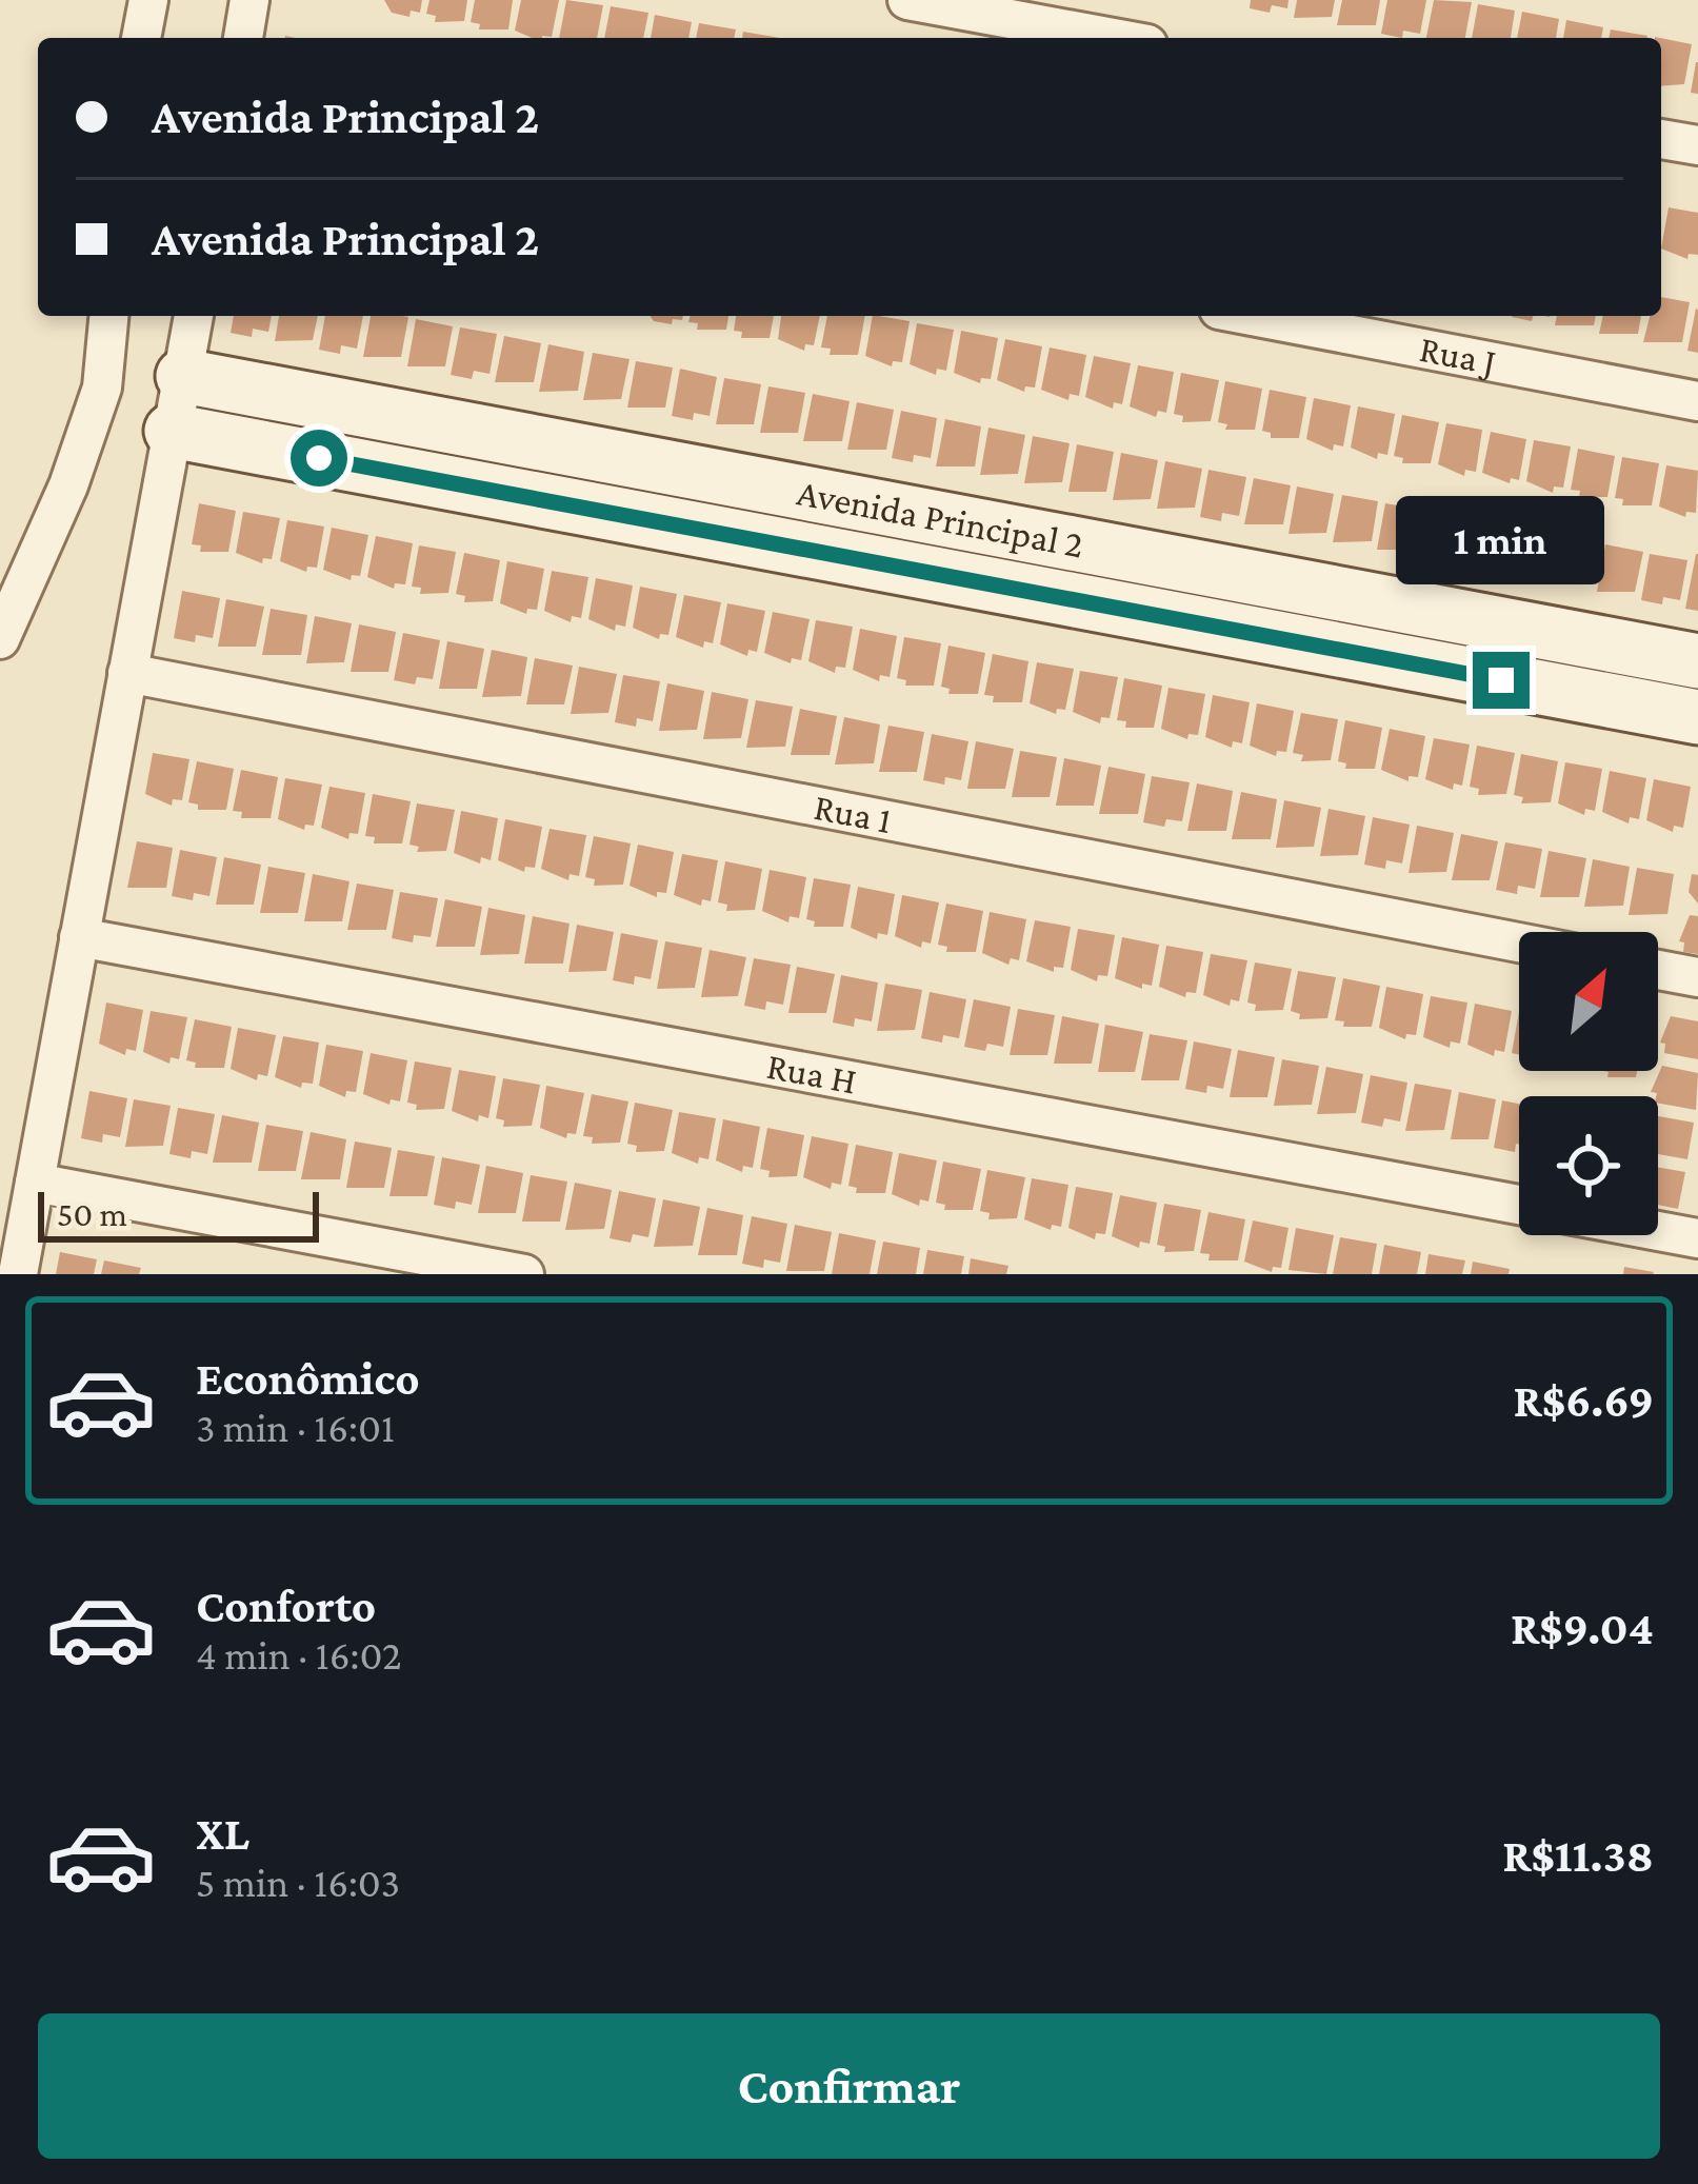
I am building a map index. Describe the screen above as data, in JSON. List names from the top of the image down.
{
  "streets": {
    "street": [
      "Rua J",
      "Avenida Principal 2",
      "Rua 1",
      "Rua H"
    ]
  },
  "scale_bar": "50 m",
  "north": "top right",
  "page": {
    "banner": ["Avenida Principal 2", "Avenida Principal 2"],
    "bubble": "1 min",
    "scale": "50 m",
    "list": [
      {
        "name": "Econômico",
        "note": "3 min · 16:01",
        "value": "R$6.69"
      },
      {
        "name": "Conforto",
        "note": "4 min · 16:02",
        "value": "R$9.04"
      },
      {
        "name": "XL",
        "note": "5 min · 16:03",
        "value": "R$11.38"
      }
    ],
    "buttons": "Confirmar"
  }
}
